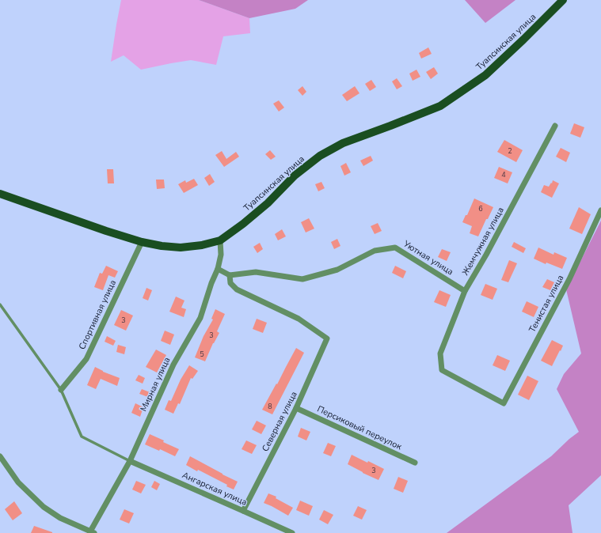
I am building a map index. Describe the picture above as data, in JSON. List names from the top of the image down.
{
  "streets": {
    "main road": ["Туапсинская улица"],
    "street": [
      "Жемчужная улица",
      "Уютная улица",
      "Тенистая улица",
      "Спортивная улица",
      "Мирная улица",
      "Северная улица",
      "Персиковый переулок",
      "Ангарская улица"
    ]
  },
  "crossings": [
    ["Туапсинская улица", "Спортивная улица"],
    ["Туапсинская улица", "Мирная улица"],
    ["Жемчужная улица", "Уютная улица"],
    ["Жемчужная улица", "Тенистая улица"],
    ["Уютная улица", "Северная улица"],
    ["Мирная улица", "Ангарская улица"],
    ["Северная улица", "Персиковый переулок"],
    ["Северная улица", "Ангарская улица"]
  ],
  "house_numbers": [
    "2",
    "4",
    "6",
    "3",
    "3",
    "5",
    "8",
    "3"
  ]
}
